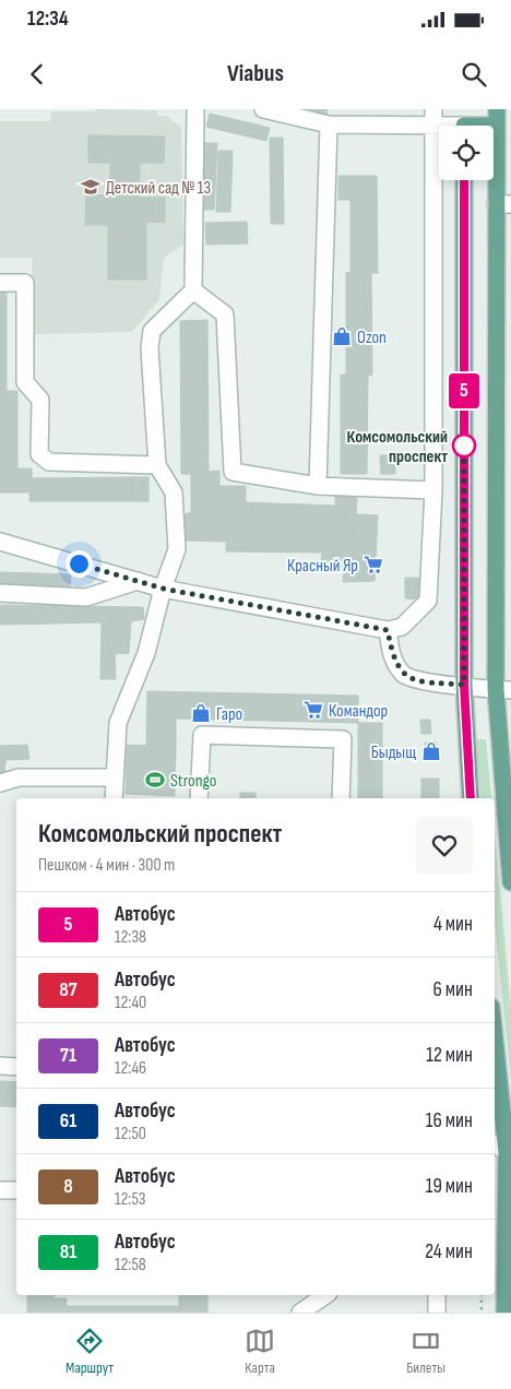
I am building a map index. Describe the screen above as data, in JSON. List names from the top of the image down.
{
  "places": {
    "school or university": ["Детский сад № 13"],
    "shop": ["Ozon", "Гаро", "Быдыщ"],
    "other": ["Комсомольский проспект"],
    "supermarket": ["Красный Яр", "Командор"],
    "sports": ["Strongo"]
  },
  "lines": ["bus line 5"],
  "page": {
    "status": "12:34",
    "header": "Viabus",
    "on_map": "5",
    "heading": ["Комсомольский проспект", "Пешком · 4 мин · 300 m"],
    "list": [
      {
        "mark": "5",
        "name": "Автобус",
        "note": "12:38",
        "value": "4 мин"
      },
      {
        "mark": "87",
        "name": "Автобус",
        "note": "12:40",
        "value": "6 мин"
      },
      {
        "mark": "71",
        "name": "Автобус",
        "note": "12:46",
        "value": "12 мин"
      },
      {
        "mark": "61",
        "name": "Автобус",
        "note": "12:50",
        "value": "16 мин"
      },
      {
        "mark": "8",
        "name": "Автобус",
        "note": "12:53",
        "value": "19 мин"
      },
      {
        "mark": "81",
        "name": "Автобус",
        "note": "12:58",
        "value": "24 мин"
      }
    ],
    "tabs": ["Маршрут", "Карта", "Билеты"]
  }
}
